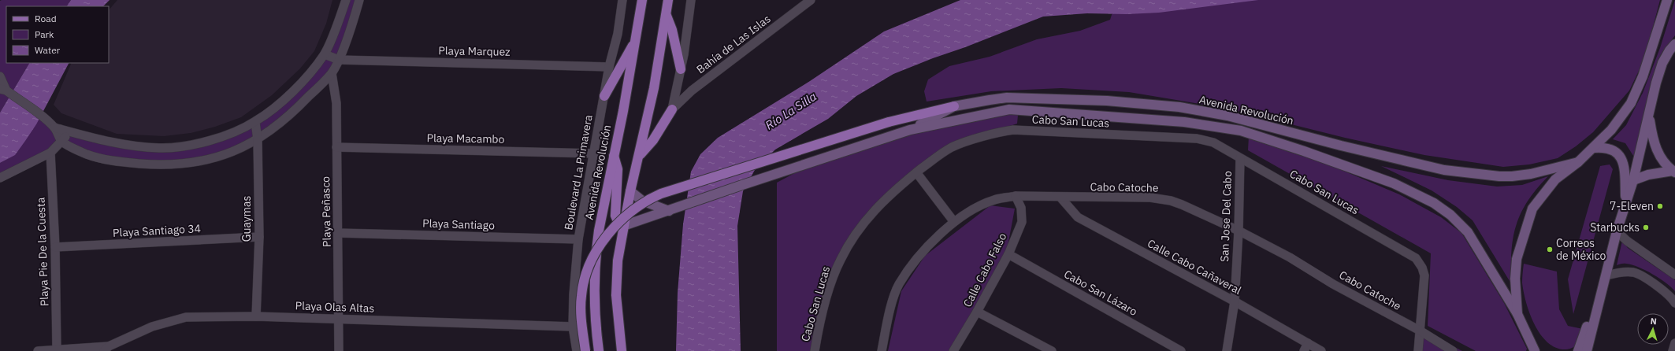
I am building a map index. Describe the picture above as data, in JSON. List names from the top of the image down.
{
  "streets": {
    "main road": ["Avenida Revolución"],
    "street": [
      "Bahía de Las Islas",
      "Playa Marquez",
      "Cabo San Lucas",
      "Playa Macambo",
      "Boulevard La Primavera",
      "Cabo Catoche",
      "Playa Peñasco",
      "San Jose Del Cabo",
      "Guaymas",
      "Playa Santiago",
      "Playa Santiago 34",
      "Playa Pie De la Cuesta",
      "Calle Cabo Cañaveral",
      "Calle Cabo Falso",
      "Cabo San Lázaro",
      "Playa Olas Altas"
    ]
  },
  "crossings": [
    ["Playa Marquez", "Boulevard La Primavera"],
    ["Cabo San Lucas", "Cabo Catoche"],
    ["Cabo San Lucas", "San Jose Del Cabo"],
    ["Playa Macambo", "Boulevard La Primavera"],
    ["Playa Macambo", "Playa Peñasco"],
    ["Boulevard La Primavera", "Playa Santiago"],
    ["Boulevard La Primavera", "Playa Olas Altas"],
    ["Cabo Catoche", "San Jose Del Cabo"],
    ["Cabo Catoche", "Calle Cabo Cañaveral"],
    ["Cabo Catoche", "Calle Cabo Falso"],
    ["Playa Peñasco", "Playa Santiago"],
    ["Playa Peñasco", "Playa Olas Altas"],
    ["San Jose Del Cabo", "Calle Cabo Cañaveral"],
    ["Guaymas", "Playa Santiago 34"],
    ["Guaymas", "Playa Olas Altas"],
    ["Playa Santiago 34", "Playa Pie De la Cuesta"],
    ["Calle Cabo Falso", "Cabo San Lázaro"]
  ],
  "water": ["Río La Silla"],
  "places": ["7-Eleven", "Starbucks", "Correos de México"],
  "legend": ["Road", "Park", "Water"],
  "north": "top"
}
